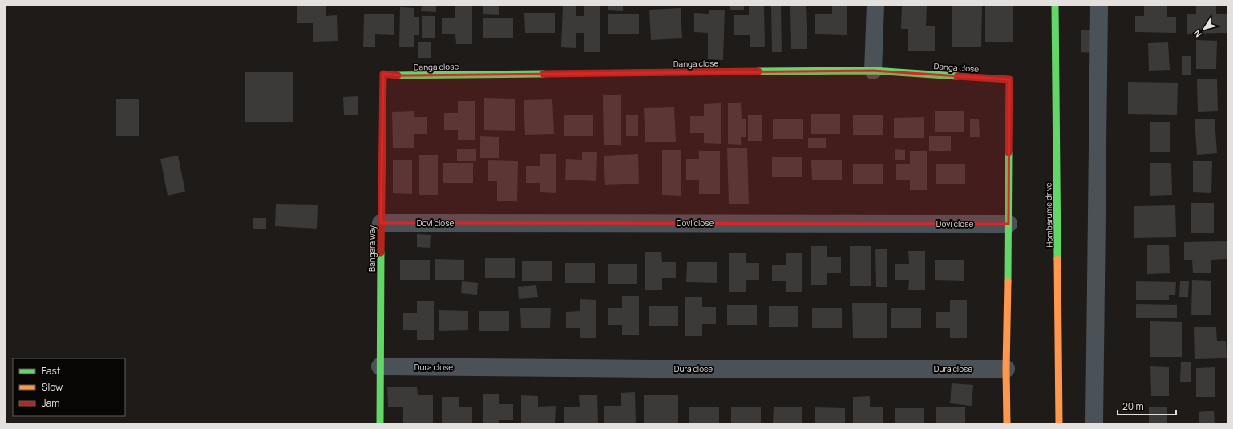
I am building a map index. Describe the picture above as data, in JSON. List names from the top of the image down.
{
  "streets": {
    "street": [
      "Danga close",
      "Hombarume drive",
      "Dovi close",
      "Bangara way",
      "Dura close"
    ]
  },
  "crossings": [
    ["Danga close", "Dovi close"],
    ["Danga close", "Bangara way"],
    ["Dovi close", "Bangara way"],
    ["Bangara way", "Dura close"]
  ],
  "legend": ["Fast", "Slow", "Jam"],
  "scale_bar": "20 m",
  "north": "bottom left"
}
